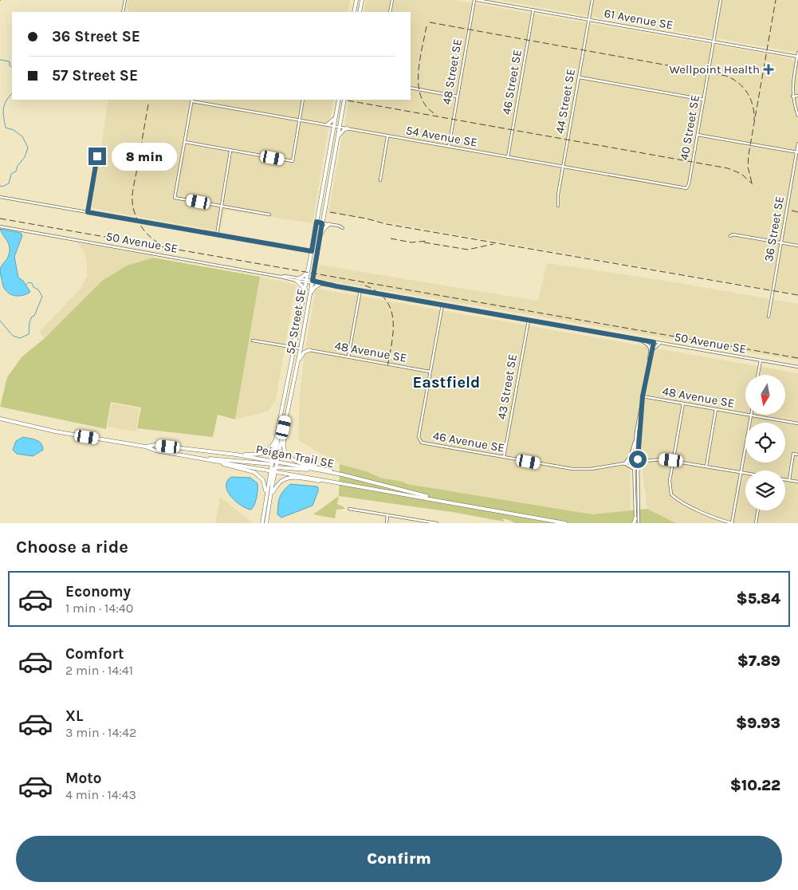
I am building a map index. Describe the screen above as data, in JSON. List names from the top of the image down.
{
  "streets": {
    "main road": ["52 Street SE", "Peigan Trail SE"],
    "street": [
      "61 Avenue SE",
      "48 Street SE",
      "46 Street SE",
      "44 Street SE",
      "40 Street SE",
      "54 Avenue SE",
      "36 Street SE",
      "50 Avenue SE",
      "48 Avenue SE",
      "43 Street SE",
      "46 Avenue SE"
    ]
  },
  "crossings": [
    ["61 Avenue SE", "48 Street SE"],
    ["61 Avenue SE", "46 Street SE"],
    ["61 Avenue SE", "44 Street SE"],
    ["61 Avenue SE", "40 Street SE"],
    ["48 Street SE", "54 Avenue SE"],
    ["46 Street SE", "54 Avenue SE"],
    ["44 Street SE", "54 Avenue SE"],
    ["40 Street SE", "54 Avenue SE"],
    ["54 Avenue SE", "52 Street SE"],
    ["50 Avenue SE", "52 Street SE"],
    ["50 Avenue SE", "43 Street SE"],
    ["52 Street SE", "Peigan Trail SE"],
    ["48 Avenue SE", "46 Avenue SE"],
    ["43 Street SE", "46 Avenue SE"]
  ],
  "districts": ["Eastfield"],
  "places": {
    "health": ["Wellpoint Health"]
  },
  "north": "bottom",
  "page": {
    "banner": ["36 Street SE", "57 Street SE"],
    "bubble": "8 min",
    "heading": "Choose a ride",
    "list": [
      {
        "name": "Economy",
        "note": "1 min · 14:40",
        "value": "$5.84"
      },
      {
        "name": "Comfort",
        "note": "2 min · 14:41",
        "value": "$7.89"
      },
      {
        "name": "XL",
        "note": "3 min · 14:42",
        "value": "$9.93"
      },
      {
        "name": "Moto",
        "note": "4 min · 14:43",
        "value": "$10.22"
      }
    ],
    "buttons": "Confirm"
  }
}
